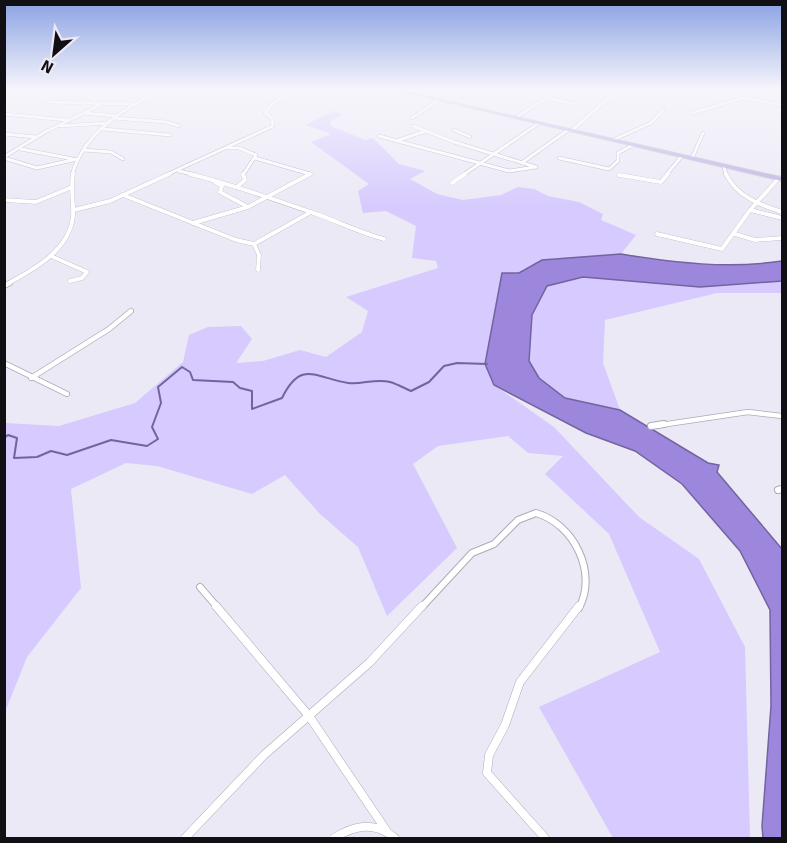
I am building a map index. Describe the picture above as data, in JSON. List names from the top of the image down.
{
  "north": "bottom left"
}
